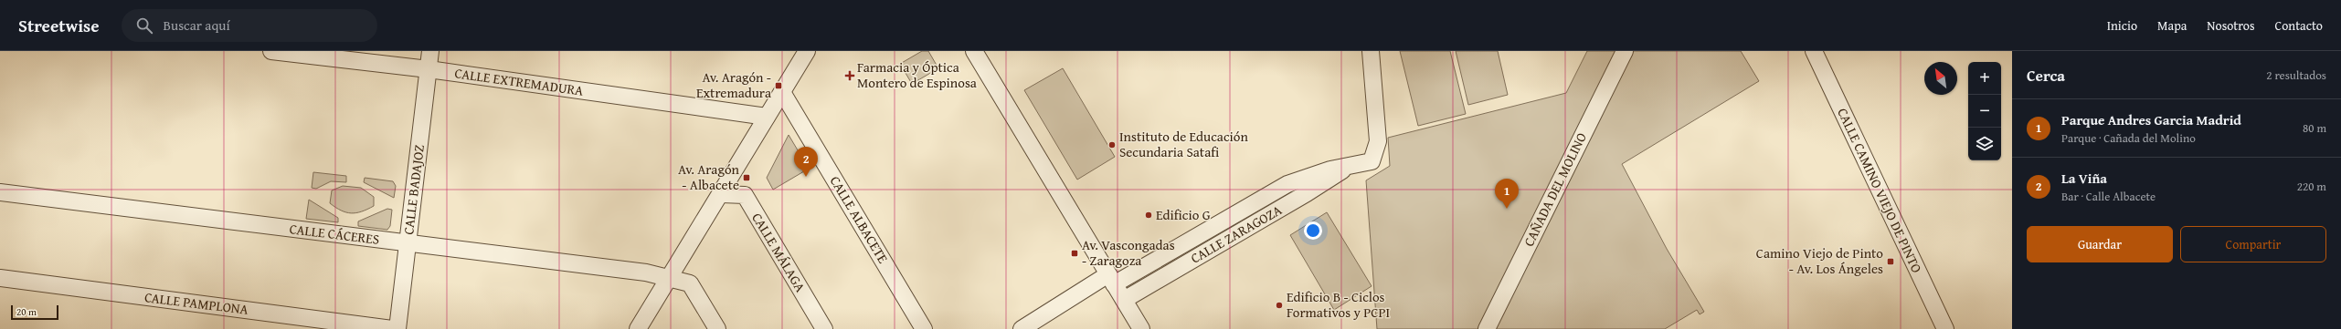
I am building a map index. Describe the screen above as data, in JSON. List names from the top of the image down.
{
  "streets": {
    "street": [
      "CALLE EXTREMADURA",
      "CALLE BADAJOZ",
      "CAÑADA DEL MOLINO",
      "CALLE CAMINO VIEJO DE PINTO",
      "CALLE ALBACETE",
      "CALLE CÁCERES",
      "CALLE ZARAGOZA",
      "CALLE MÁLAGA",
      "CALLE PAMPLONA"
    ]
  },
  "crossings": [
    ["CALLE EXTREMADURA", "CALLE BADAJOZ"],
    ["CALLE BADAJOZ", "CALLE CÁCERES"]
  ],
  "places": {
    "health": ["Farmacia y Óptica Montero de Espinosa"],
    "transit": [
      "Av. Aragón - Extremadura",
      "Av. Aragón - Albacete",
      "Av. Vascongadas - Zaragoza",
      "Camino Viejo de Pinto - Av. Los Ángeles"
    ],
    "other": ["Instituto de Educación Secundaria Satafi", "Edificio G", "Edificio B - Ciclos Formativos y PCPI"]
  },
  "scale_bar": "20 m",
  "north": "top left",
  "page": {
    "header": "Streetwise",
    "search": "Buscar aquí",
    "nav": [
      "Inicio",
      "Mapa",
      "Nosotros",
      "Contacto"
    ],
    "heading": ["Cerca", "2 resultados"],
    "map_buttons": ["+", "−"],
    "list": [
      {
        "mark": "1",
        "name": "Parque Andres Garcia Madrid",
        "note": "Parque · Cañada del Molino",
        "value": "80 m"
      },
      {
        "mark": "2",
        "name": "La Viña",
        "note": "Bar · Calle Albacete",
        "value": "220 m"
      }
    ],
    "pins": ["2", "1"],
    "buttons": ["Guardar", "Compartir"],
    "scale": "20 m"
  }
}
